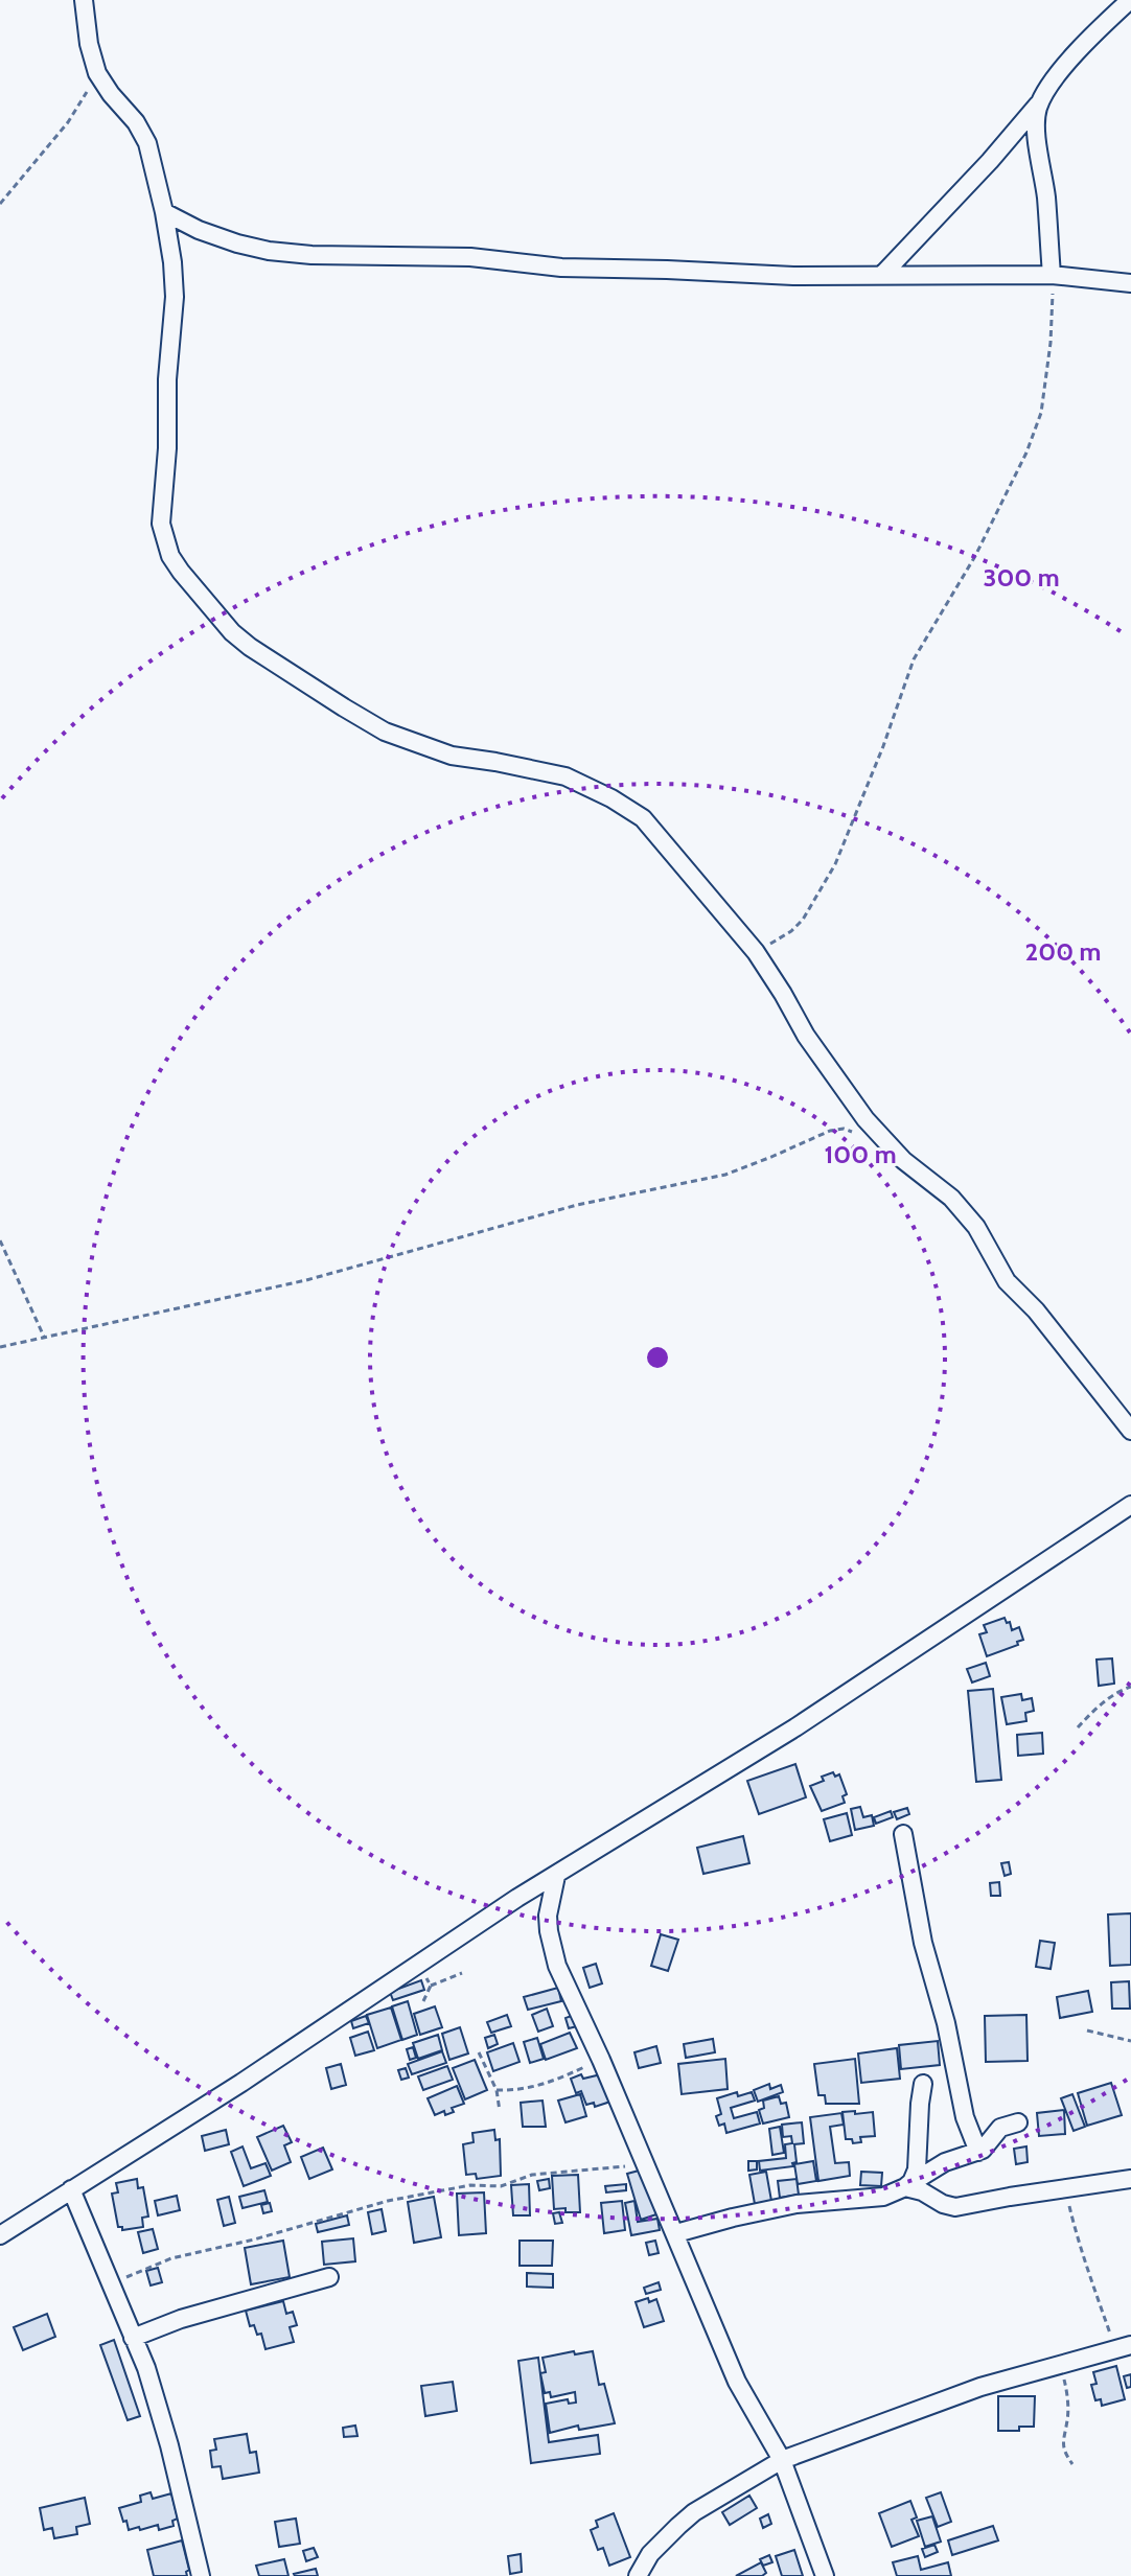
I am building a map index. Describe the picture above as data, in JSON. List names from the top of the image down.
{
  "rings": ["300 m", "200 m", "100 m"]
}
